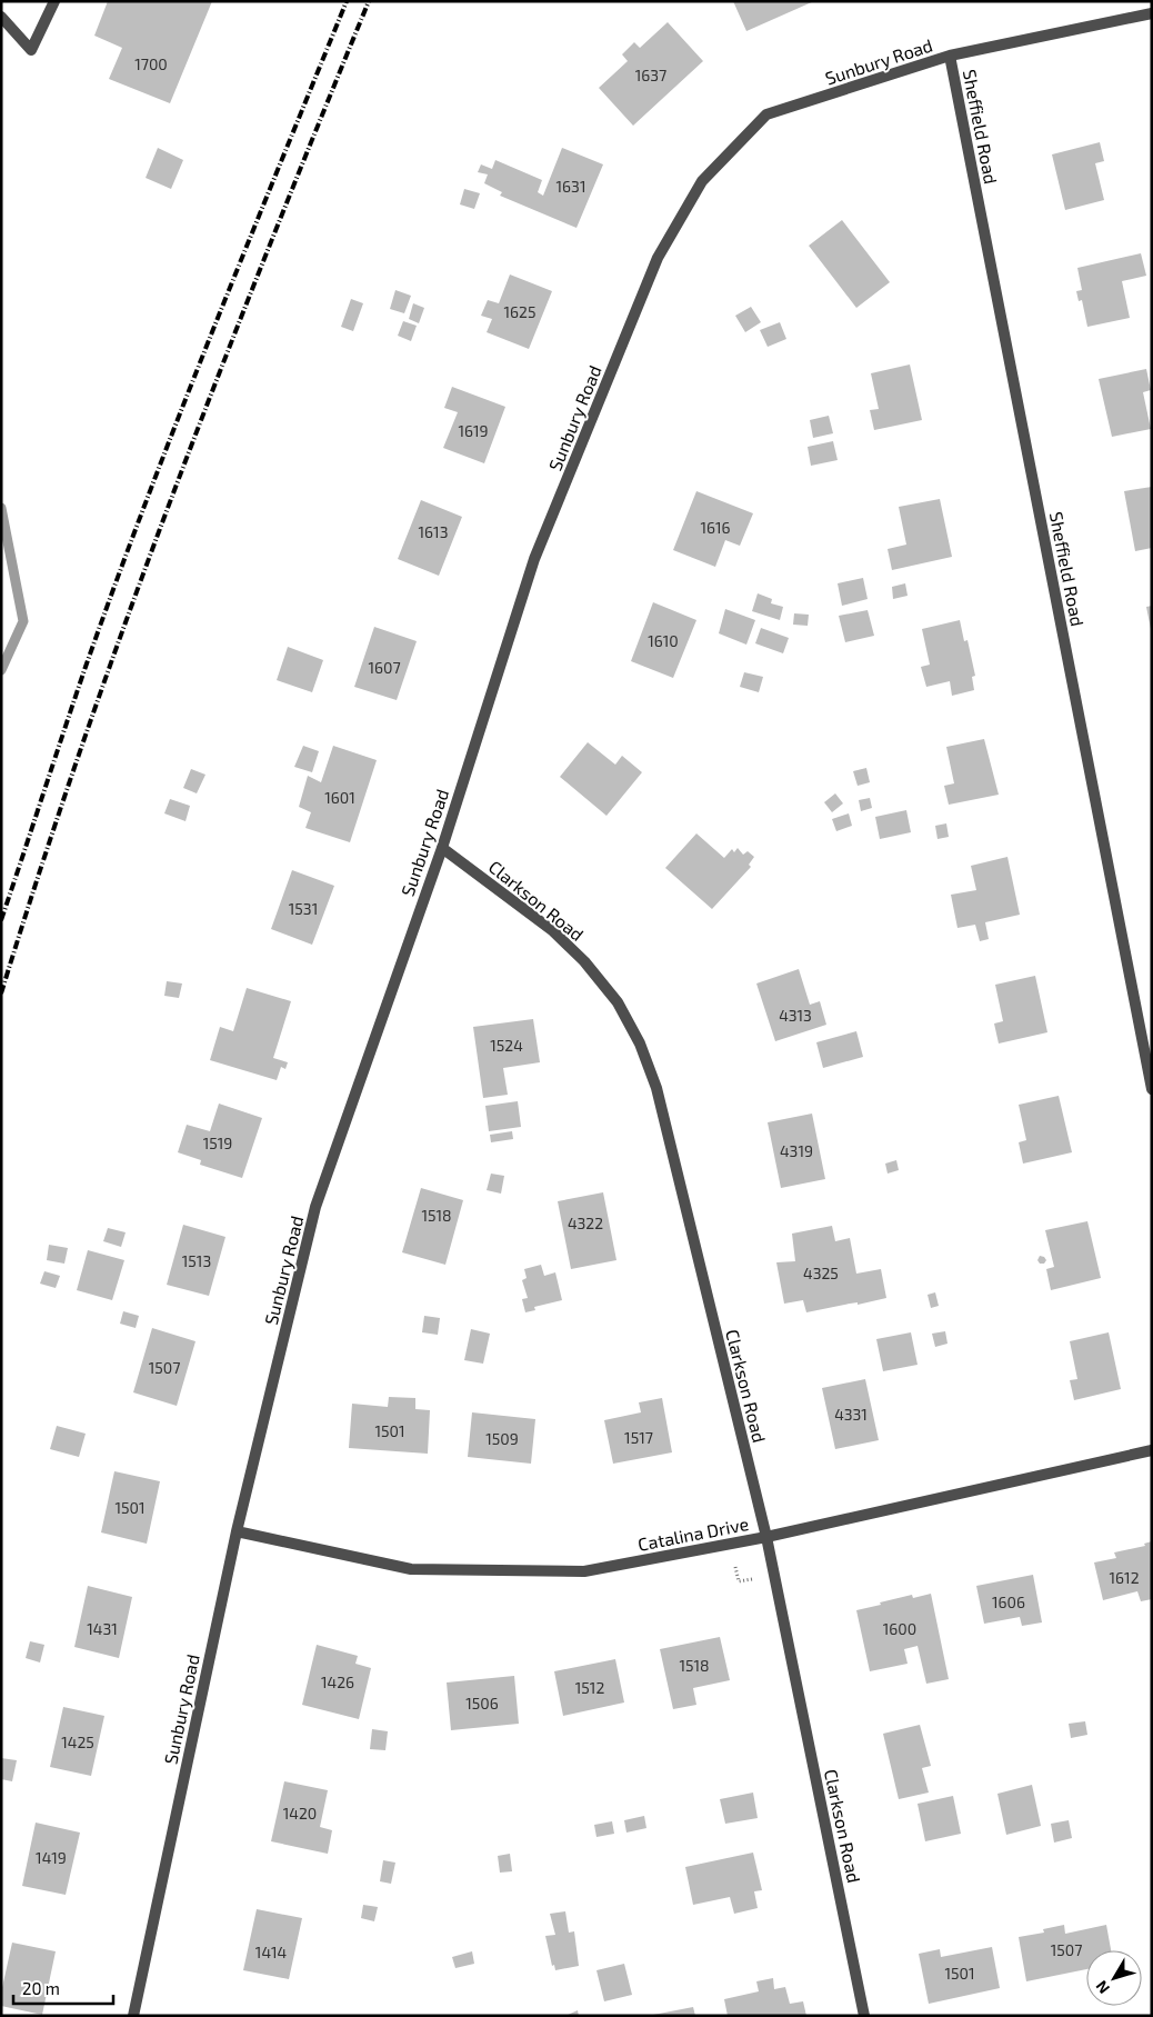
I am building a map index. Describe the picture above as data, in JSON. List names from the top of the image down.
{
  "streets": {
    "street": [
      "Sunbury Road",
      "Sheffield Road",
      "Clarkson Road",
      "Catalina Drive"
    ]
  },
  "crossings": [
    ["Sunbury Road", "Sheffield Road"],
    ["Sunbury Road", "Clarkson Road"],
    ["Sunbury Road", "Catalina Drive"],
    ["Clarkson Road", "Catalina Drive"]
  ],
  "house_numbers": [
    "1700",
    "1637",
    "1631",
    "1625",
    "1619",
    "1616",
    "1613",
    "1610",
    "1607",
    "1601",
    "1531",
    "4313",
    "1524",
    "1519",
    "4319",
    "1518",
    "4322",
    "1513",
    "4325",
    "1507",
    "4331",
    "1501",
    "1517",
    "1509",
    "1501",
    "1612",
    "1606",
    "1431",
    "1600",
    "1518",
    "1426",
    "1512",
    "1506",
    "1425",
    "1420",
    "1419",
    "1507",
    "1414",
    "1501"
  ],
  "scale_bar": "20 m",
  "north": "bottom left"
}
